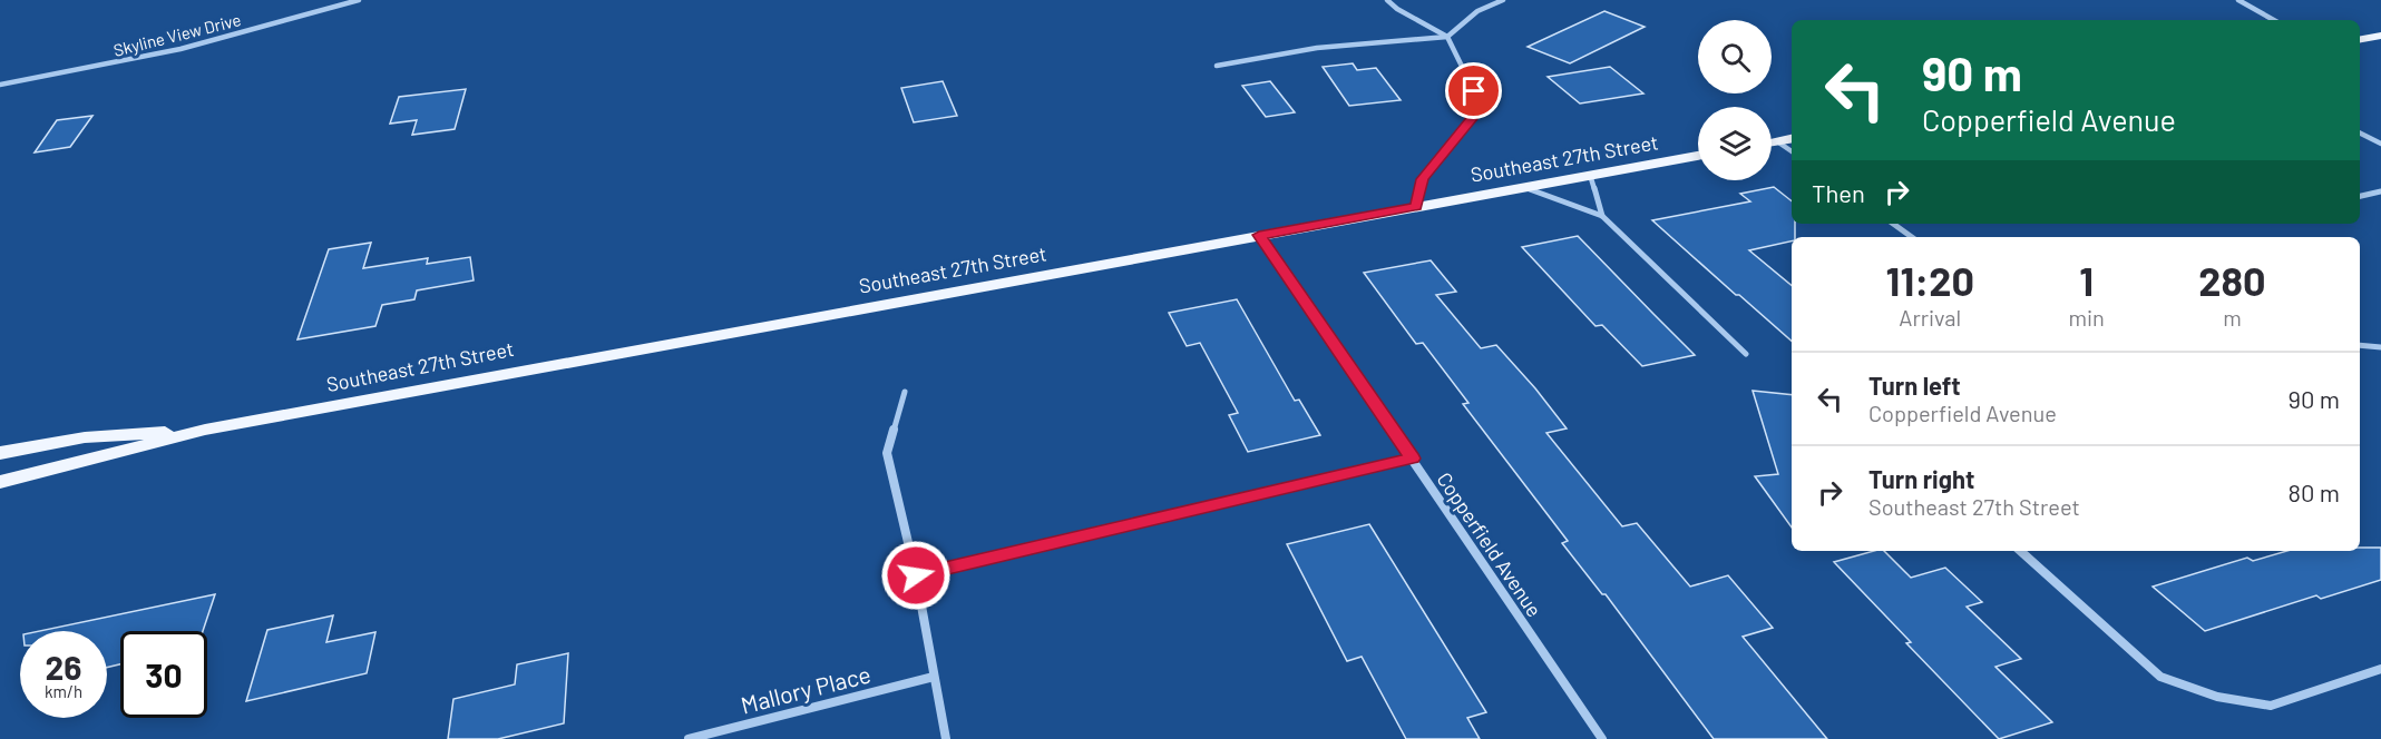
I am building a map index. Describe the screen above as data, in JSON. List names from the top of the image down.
{
  "streets": {
    "main road": ["Southeast 27th Street"],
    "street": ["Skyline View Drive", "Copperfield Avenue", "Mallory Place"]
  },
  "crossings": [
    ["Southeast 27th Street", "Copperfield Avenue"]
  ],
  "page": {
    "turn": ["90 m", "Copperfield Avenue"],
    "then": "Then",
    "eta": [
      "11:20",
      "Arrival",
      "1",
      "min",
      "280",
      "m"
    ],
    "list": [
      {
        "name": "Turn left",
        "note": "Copperfield Avenue",
        "value": "90 m"
      },
      {
        "name": "Turn right",
        "note": "Southeast 27th Street",
        "value": "80 m"
      }
    ],
    "speed": "26 km/h",
    "limit": "30"
  }
}
